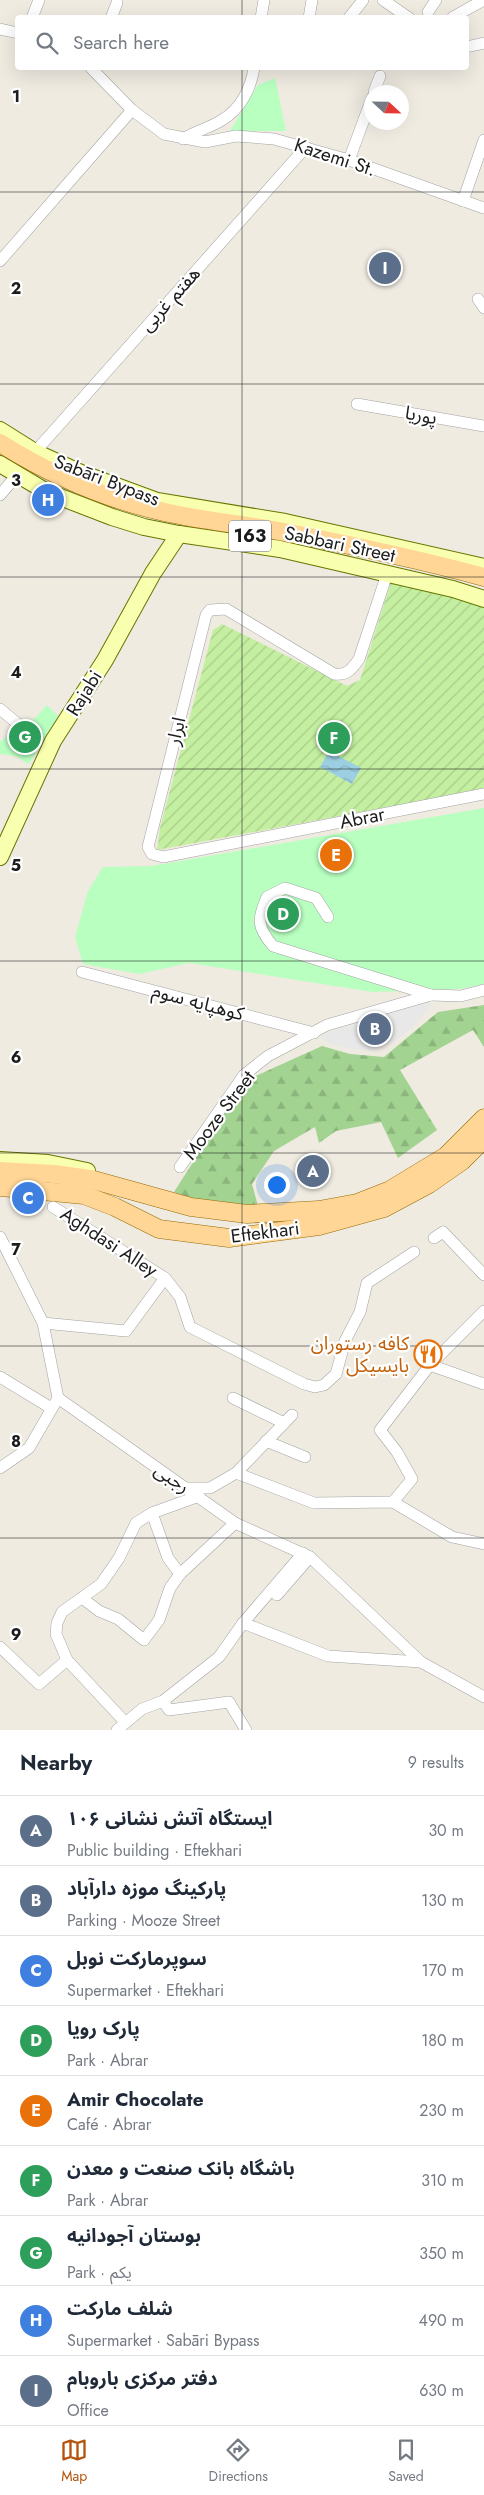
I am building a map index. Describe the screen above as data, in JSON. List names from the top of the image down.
{
  "streets": {
    "main road": [
      "Sabāri Bypass",
      "163",
      "Sabbari Street",
      "Rajabi",
      "Eftekhari"
    ],
    "street": [
      "Kazemi St.",
      "هفتم غربی",
      "پوریا",
      "ابرار",
      "کوهپایه سوم",
      "Mooze Street",
      "Aghdasi Alley",
      "رجبی"
    ]
  },
  "crossings": [
    ["Kazemi St.", "هفتم غربی"],
    ["هفتم غربی", "Sabāri Bypass"],
    ["هفتم غربی", "163"],
    ["هفتم غربی", "Sabbari Street"],
    ["Sabāri Bypass", "163"],
    ["Sabāri Bypass", "Sabbari Street"],
    ["Sabāri Bypass", "Rajabi"],
    ["Sabāri Bypass", "ابرار"],
    ["163", "Sabbari Street"],
    ["کوهپایه سوم", "Mooze Street"]
  ],
  "places": {
    "restaurant": ["کافه رستوران بایسیکل"]
  },
  "north": "right",
  "page": {
    "search": "Search here",
    "pins": [
      "I",
      "H",
      "G",
      "F",
      "E",
      "D",
      "B",
      "A",
      "C"
    ],
    "heading": ["Nearby", "9 results"],
    "list": [
      {
        "mark": "A",
        "name": "ایستگاه آتش نشانی ۱۰۶",
        "note": "Public building · Eftekhari",
        "value": "30 m"
      },
      {
        "mark": "B",
        "name": "پارکینگ موزه دارآباد",
        "note": "Parking · Mooze Street",
        "value": "130 m"
      },
      {
        "mark": "C",
        "name": "سوپرمارکت نوبل",
        "note": "Supermarket · Eftekhari",
        "value": "170 m"
      },
      {
        "mark": "D",
        "name": "پارک رویا",
        "note": "Park · Abrar",
        "value": "180 m"
      },
      {
        "mark": "E",
        "name": "Amir Chocolate",
        "note": "Café · Abrar",
        "value": "230 m"
      },
      {
        "mark": "F",
        "name": "باشگاه بانک صنعت و معدن",
        "note": "Park · Abrar",
        "value": "310 m"
      },
      {
        "mark": "G",
        "name": "بوستان آجودانیه",
        "note": "Park · یکم",
        "value": "350 m"
      },
      {
        "mark": "H",
        "name": "شلف مارکت",
        "note": "Supermarket · Sabāri Bypass",
        "value": "490 m"
      },
      {
        "mark": "I",
        "name": "دفتر مرکزی باروبام",
        "note": "Office",
        "value": "630 m"
      }
    ],
    "nav": ["Map", "Directions", "Saved"]
  },
  "grid": {
    "rows": [
      "1",
      "2",
      "3",
      "4",
      "5",
      "6",
      "7",
      "8",
      "9"
    ]
  }
}
